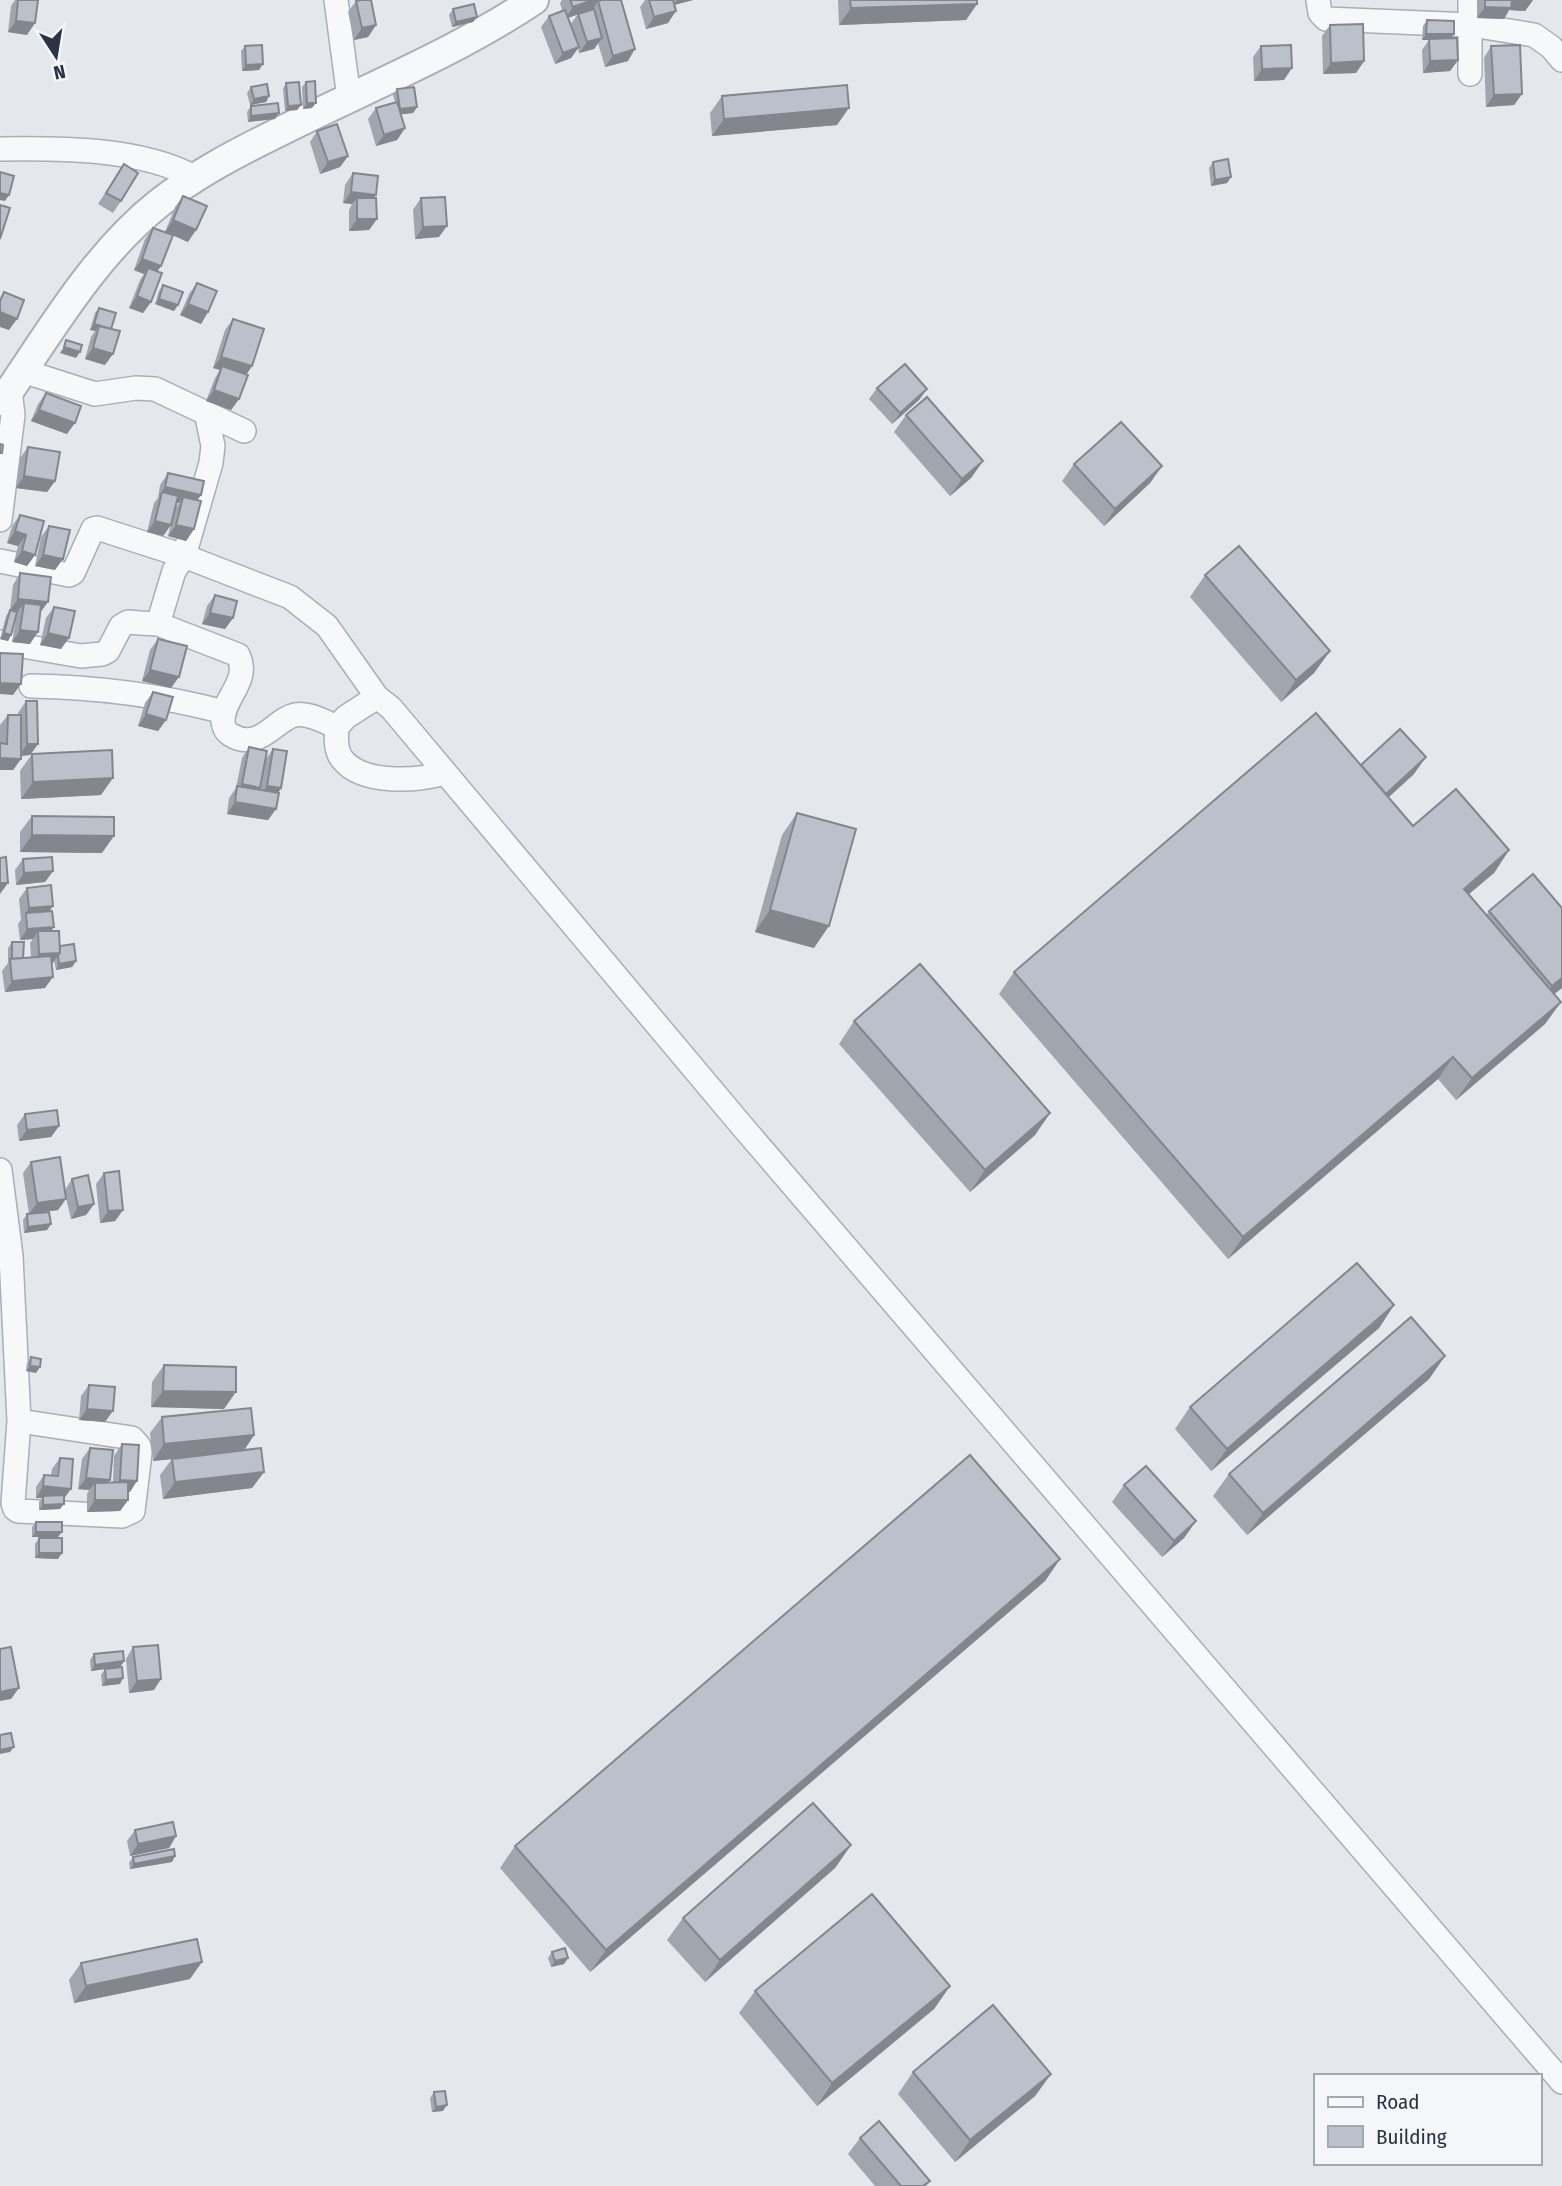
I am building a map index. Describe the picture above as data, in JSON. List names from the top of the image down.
{
  "legend": ["Road", "Building"],
  "north": "bottom"
}
